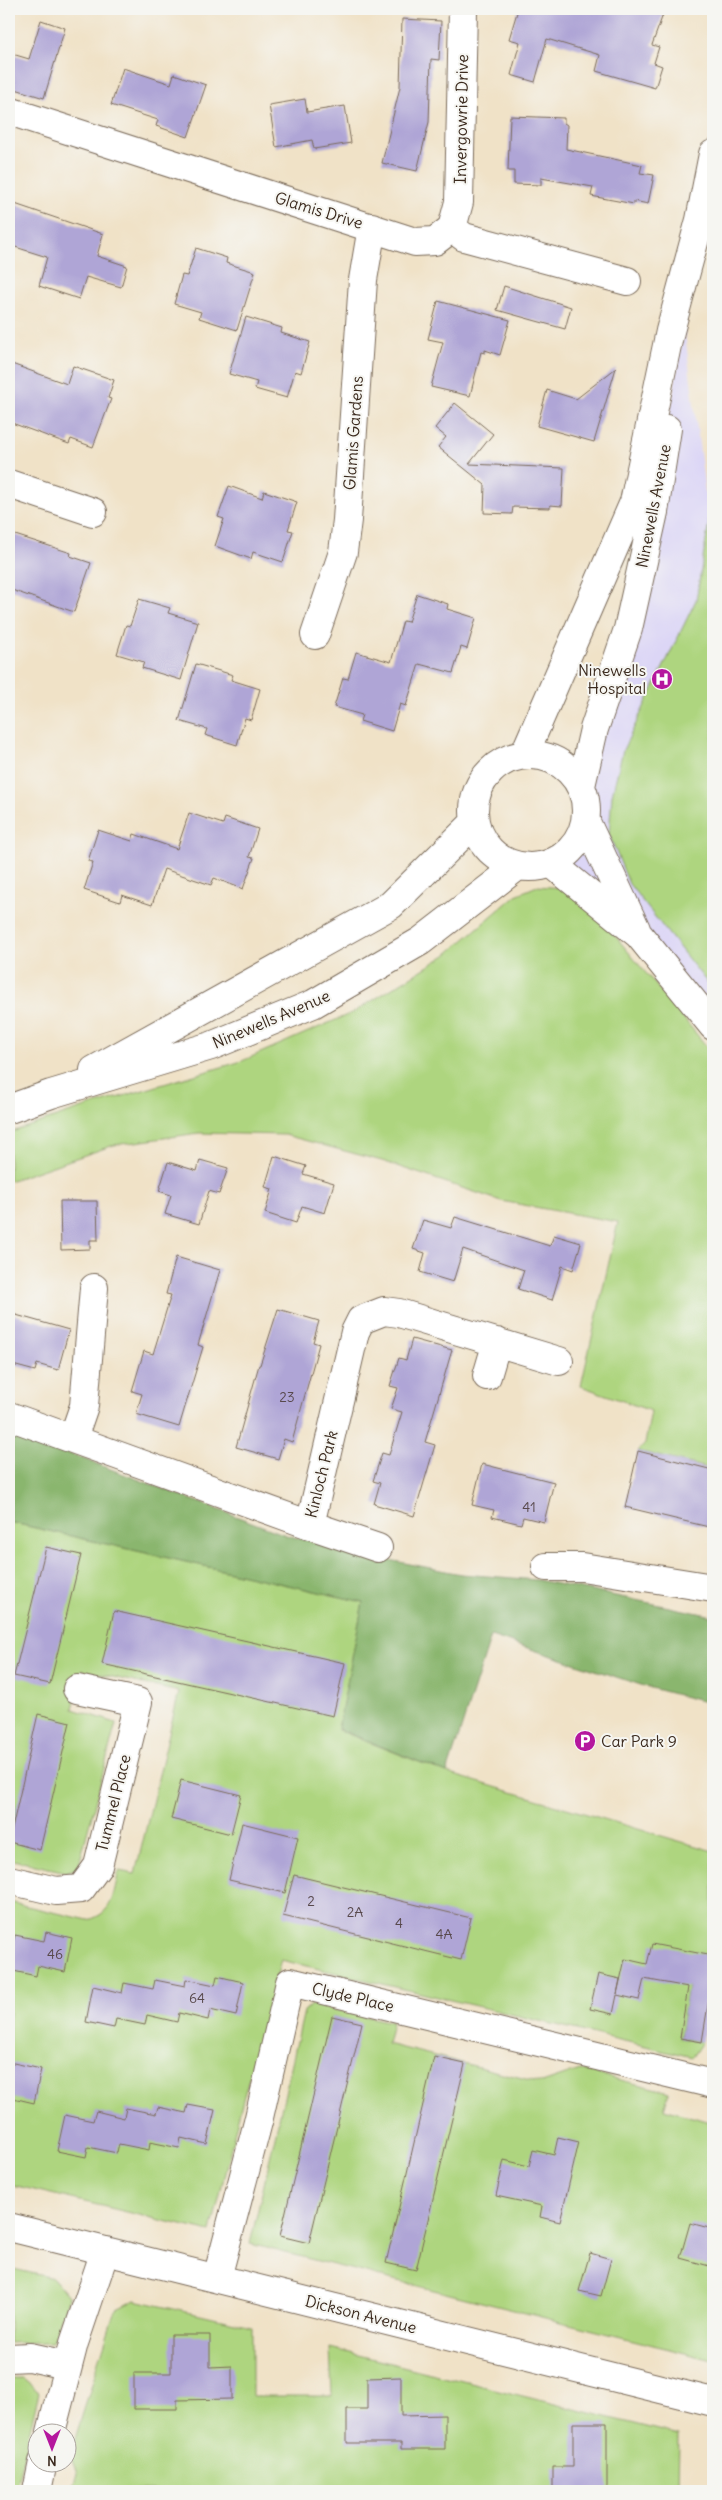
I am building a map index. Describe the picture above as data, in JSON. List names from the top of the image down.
{
  "streets": {
    "street": [
      "Invergowrie Drive",
      "Glamis Drive",
      "Glamis Gardens",
      "Ninewells Avenue",
      "Kinloch Park",
      "Tummel Place",
      "Clyde Place",
      "Dickson Avenue"
    ]
  },
  "crossings": [
    ["Invergowrie Drive", "Glamis Drive"],
    ["Glamis Drive", "Glamis Gardens"],
    ["Clyde Place", "Dickson Avenue"]
  ],
  "places": {
    "hospital": ["Ninewells Hospital"],
    "parking": ["Car Park 9"]
  },
  "house_numbers": [
    "23",
    "41",
    "2",
    "2A",
    "4",
    "4A",
    "46",
    "64"
  ],
  "north": "bottom"
}
